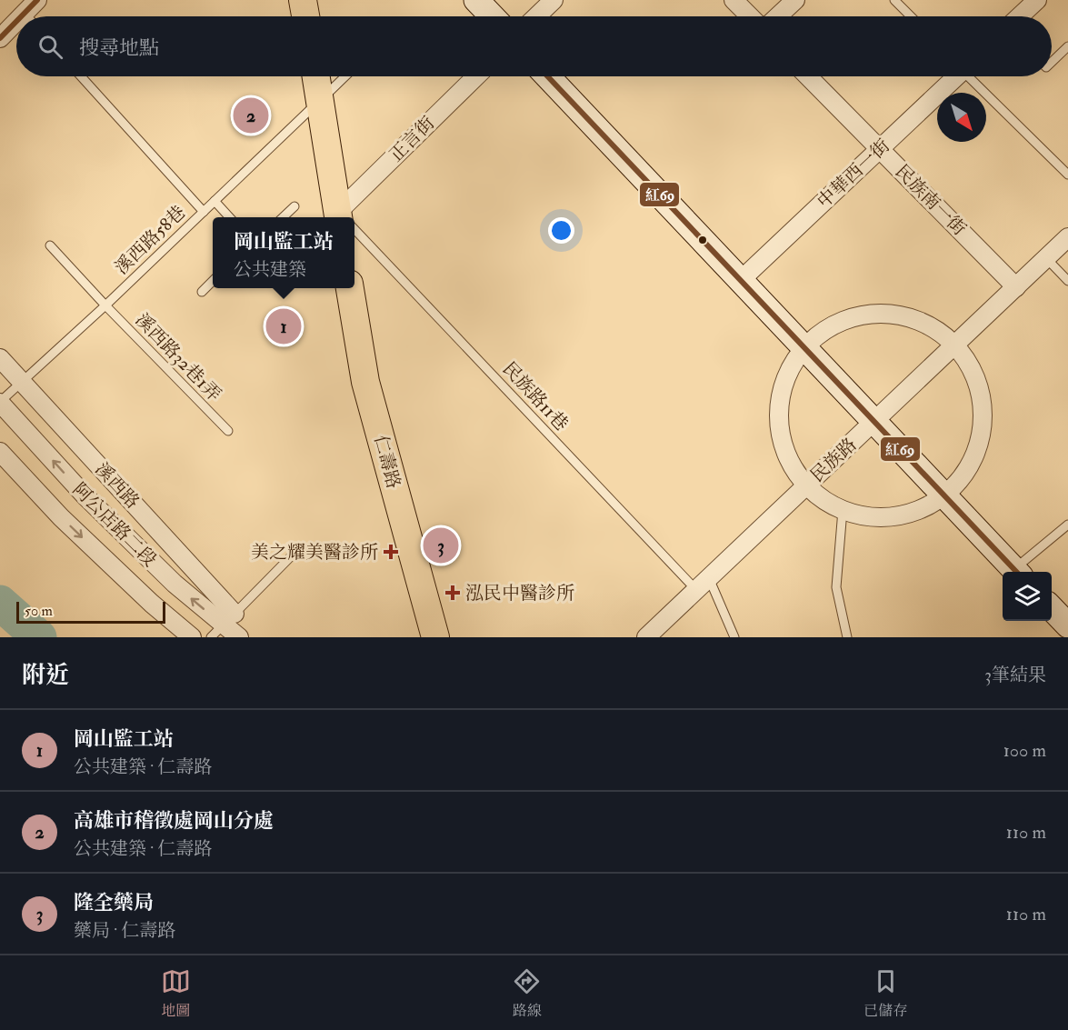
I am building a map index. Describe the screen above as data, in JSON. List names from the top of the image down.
{
  "streets": {
    "main road": ["仁壽路"],
    "street": [
      "正言街",
      "中華西一街",
      "民族南一街",
      "民族路",
      "溪西路",
      "阿公店路二段"
    ],
    "lane": ["溪西路58巷", "溪西路32巷1弄", "民族路11巷"]
  },
  "crossings": [
    ["中華西一街", "民族南一街"],
    ["民族南一街", "民族路"],
    ["溪西路58巷", "溪西路32巷1弄"],
    ["溪西路58巷", "溪西路"],
    ["溪西路58巷", "阿公店路二段"],
    ["民族路11巷", "民族路"],
    ["溪西路", "阿公店路二段"]
  ],
  "places": {
    "health": ["美之耀美醫診所", "泓民中醫診所"]
  },
  "lines": ["transit line 紅69"],
  "scale_bar": "50 m",
  "north": "bottom right",
  "page": {
    "search": "搜尋地點",
    "pins": ["2", "1", "3"],
    "popup": ["岡山監工站", "公共建築"],
    "scale": "50 m",
    "heading": ["附近", "3筆結果"],
    "list": [
      {
        "mark": "1",
        "name": "岡山監工站",
        "note": "公共建築 · 仁壽路",
        "value": "100 m"
      },
      {
        "mark": "2",
        "name": "高雄市稽徵處岡山分處",
        "note": "公共建築 · 仁壽路",
        "value": "110 m"
      },
      {
        "mark": "3",
        "name": "隆全藥局",
        "note": "藥局 · 仁壽路",
        "value": "110 m"
      }
    ],
    "nav": ["地圖", "路線", "已儲存"]
  }
}
